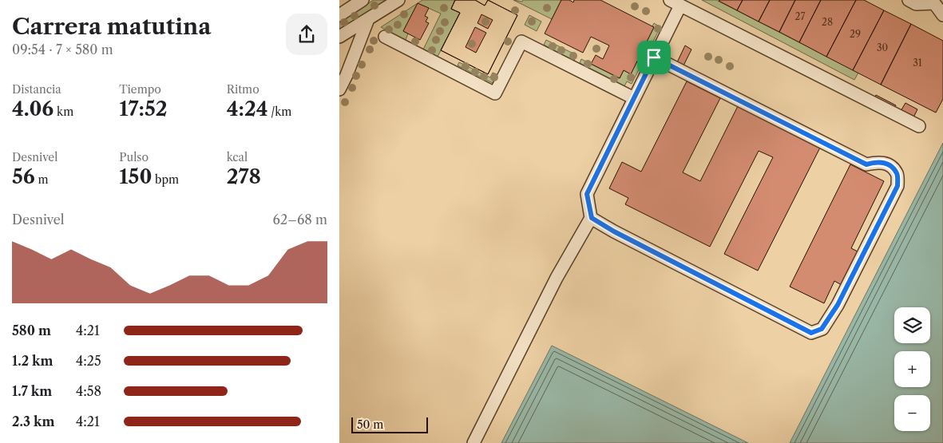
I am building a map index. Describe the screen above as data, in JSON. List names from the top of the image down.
{
  "house_numbers": [
    "27",
    "28",
    "29",
    "30",
    "31"
  ],
  "scale_bar": "50 m",
  "page": {
    "heading": ["Carrera matutina", "09:54 · 7 × 580 m"],
    "stats": [
      ["Distancia", "4.06 km"],
      ["Tiempo", "17:52"],
      ["Ritmo", "4:24 /km"],
      ["Desnivel", "56 m"],
      ["Pulso", "150 bpm"],
      ["kcal", "278"]
    ],
    "chart": ["Desnivel", "62–68 m"],
    "map_buttons": ["+", "−"],
    "list": [
      {
        "name": "580 m",
        "note": "4:21"
      },
      {
        "name": "1.2 km",
        "note": "4:25"
      },
      {
        "name": "1.7 km",
        "note": "4:58"
      },
      {
        "name": "2.3 km",
        "note": "4:21"
      }
    ],
    "scale": "50 m"
  }
}
